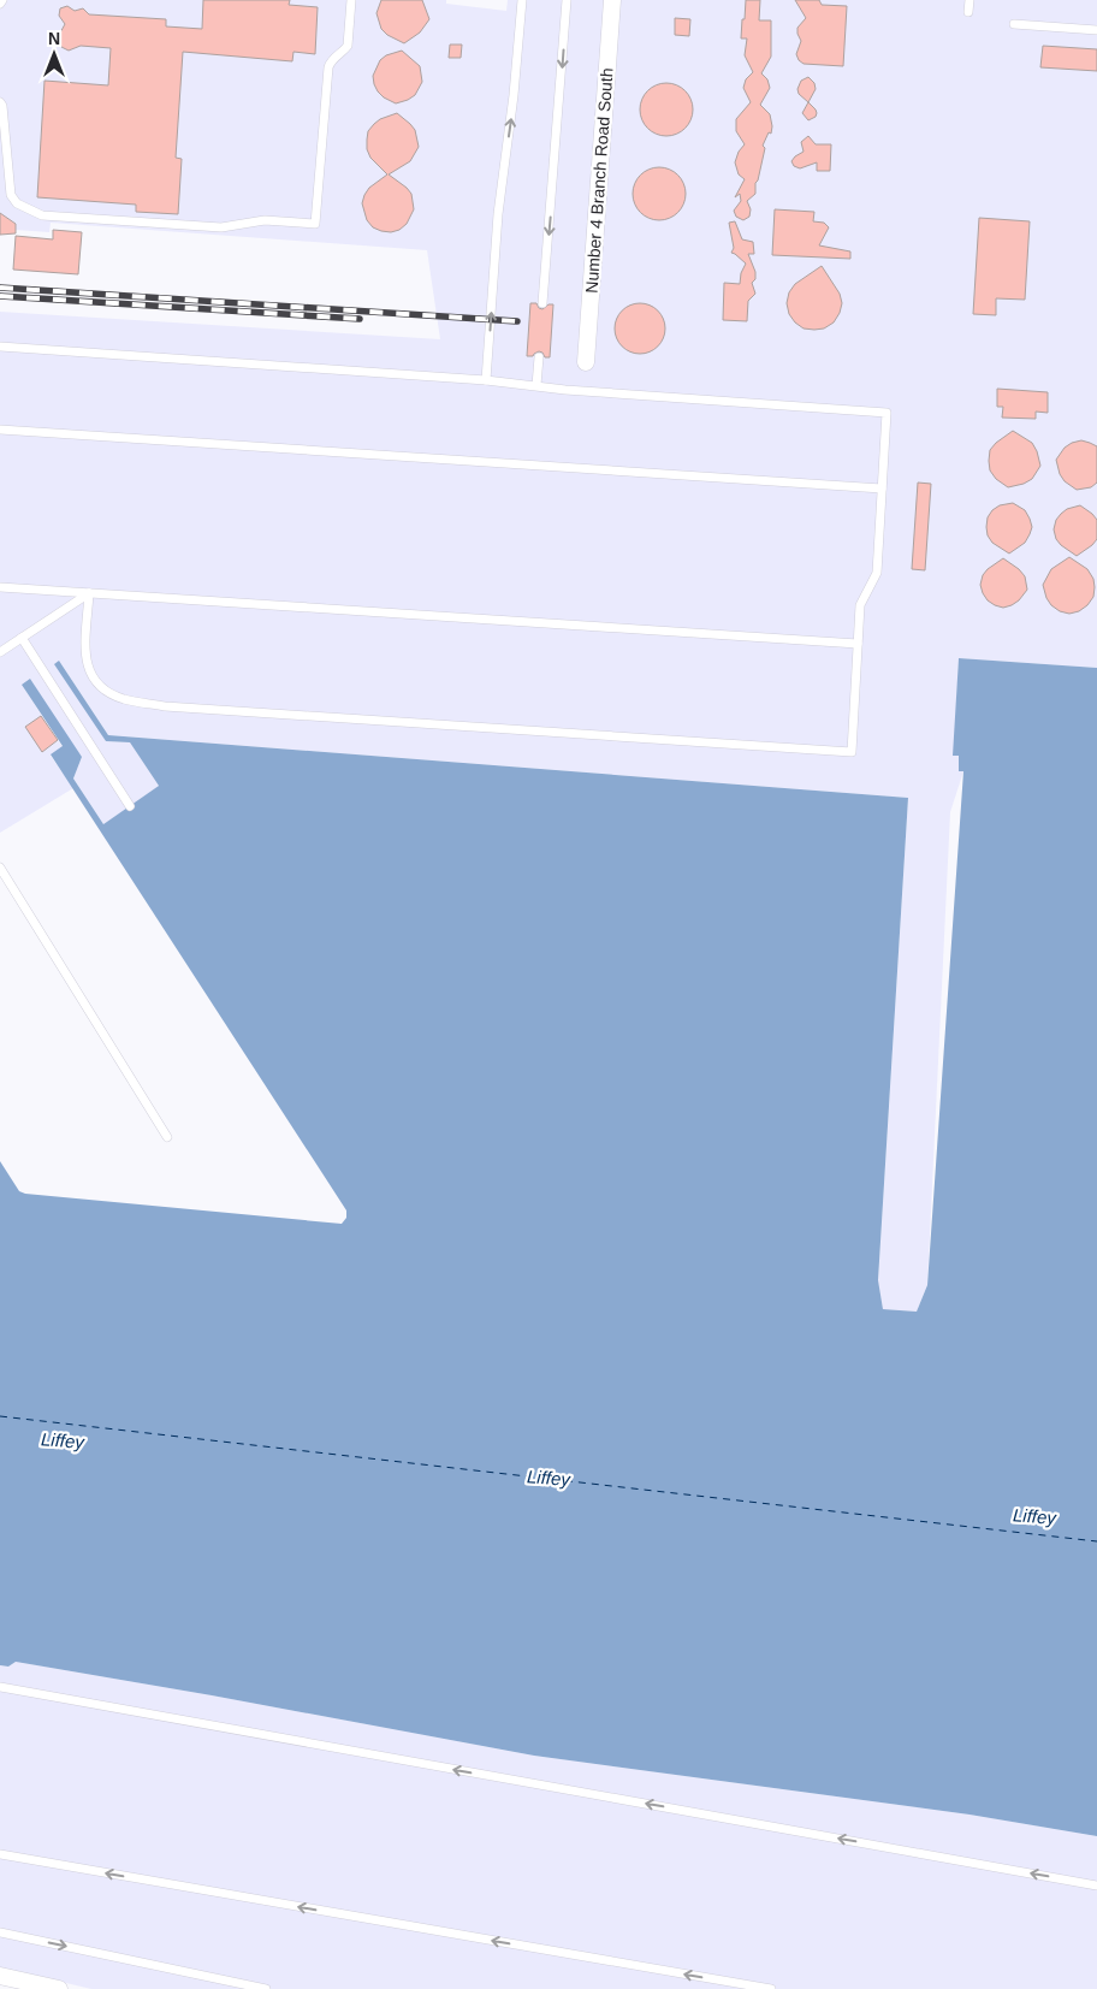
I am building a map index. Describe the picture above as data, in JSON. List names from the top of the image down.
{
  "streets": {
    "street": ["Number 4 Branch Road South"]
  },
  "water": ["Liffey"],
  "north": "top"
}
